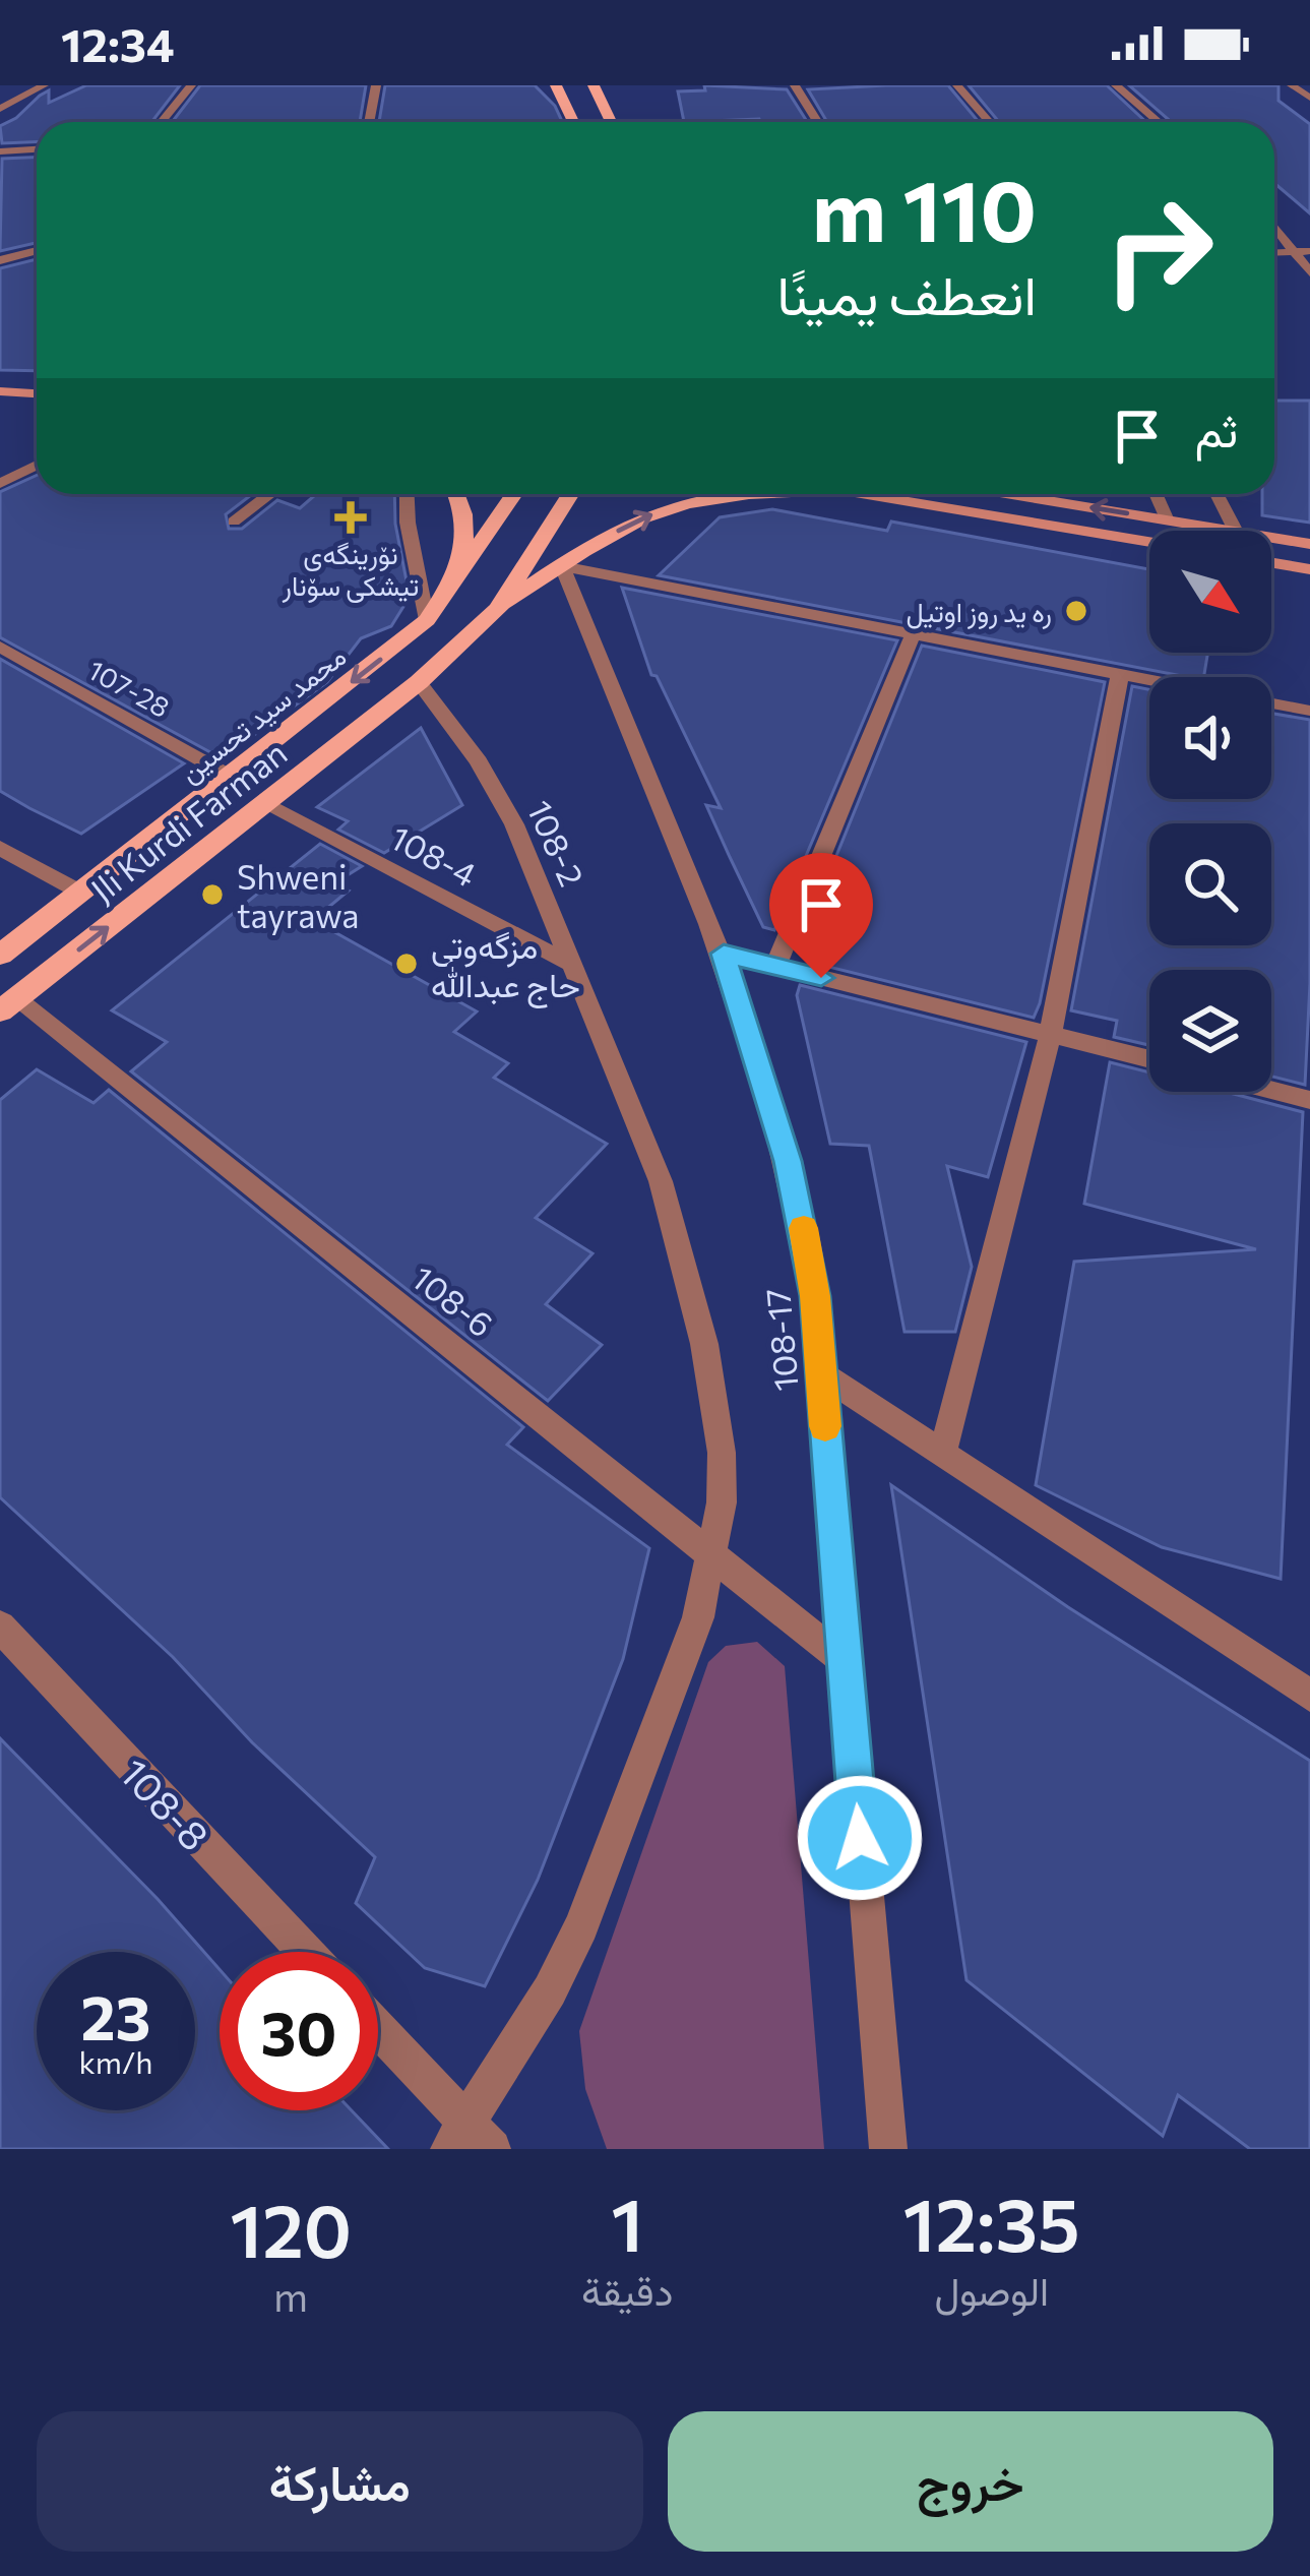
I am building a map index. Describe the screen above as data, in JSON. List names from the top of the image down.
{
  "streets": {
    "main road": ["محمد سید تحسین", "Jli Kurdi Farman"],
    "street": [
      "107-28",
      "108-2",
      "108-4",
      "108-6",
      "108-17",
      "108-8"
    ]
  },
  "crossings": [
    ["107-28", "محمد سید تحسین"],
    ["Jli Kurdi Farman", "108-2"],
    ["Jli Kurdi Farman", "108-4"],
    ["Jli Kurdi Farman", "108-6"],
    ["108-2", "108-4"],
    ["108-2", "108-6"],
    ["108-6", "108-17"]
  ],
  "one_way": ["محمد سید تحسین", "Jli Kurdi Farman"],
  "places": {
    "health": ["نۆرینگەی تیشکی سۆنار"],
    "other": ["ره يد روز اوتيل", "Shweni tayrawa", "مزگەوتی حاج عبدالله"]
  },
  "north": "bottom right",
  "page": {
    "status": "12:34",
    "turn": ["110 m", "انعطف يمينًا"],
    "then": "ثم",
    "speed": "23 km/h",
    "limit": "30",
    "eta": [
      "12:35",
      "الوصول",
      "1",
      "دقيقة",
      "120",
      "m"
    ],
    "buttons": ["خروج", "مشاركة"]
  }
}
